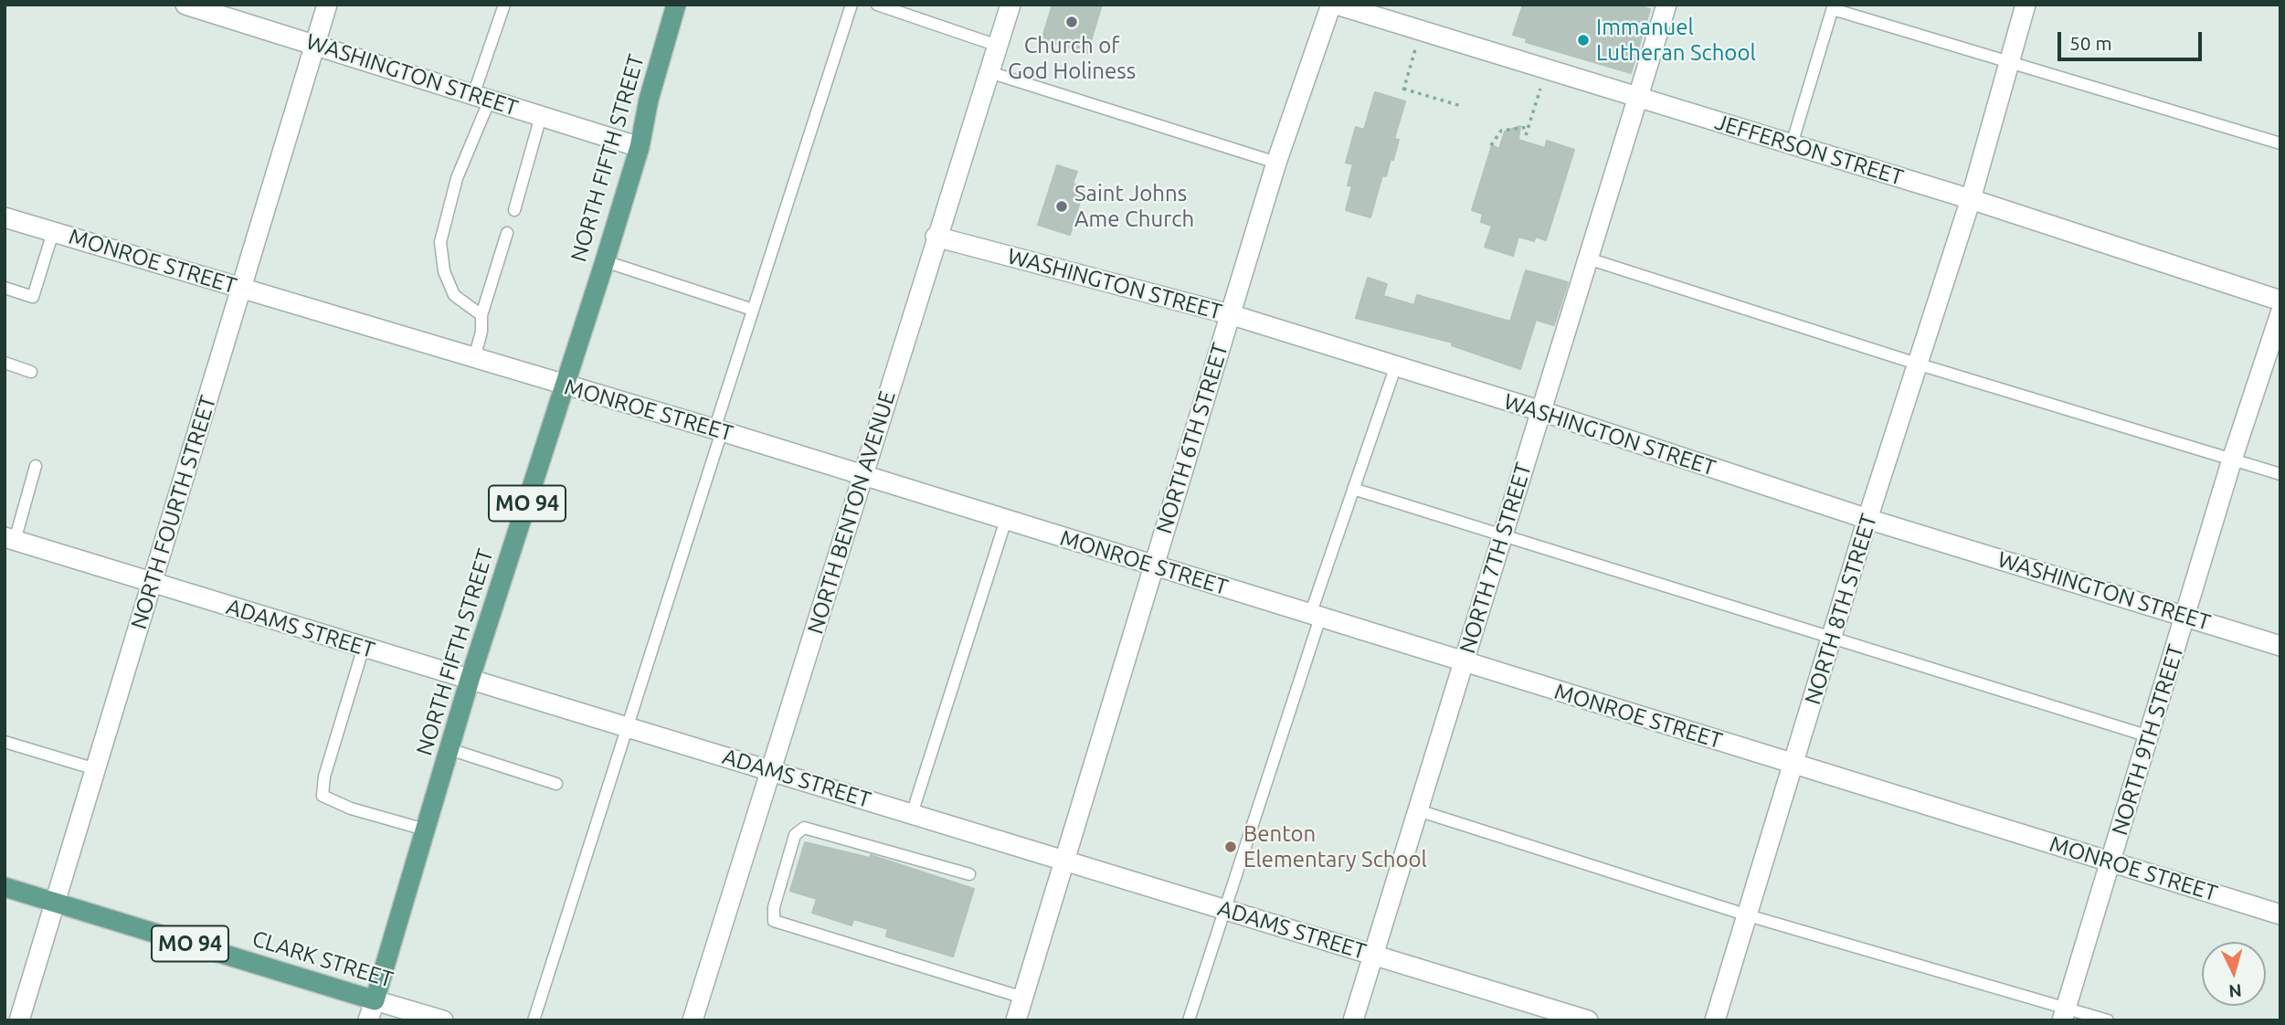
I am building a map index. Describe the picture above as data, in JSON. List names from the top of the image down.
{
  "streets": {
    "main road": ["NORTH FIFTH STREET", "MO 94", "CLARK STREET"],
    "street": [
      "WASHINGTON STREET",
      "JEFFERSON STREET",
      "MONROE STREET",
      "NORTH 6TH STREET",
      "NORTH FOURTH STREET",
      "NORTH BENTON AVENUE",
      "NORTH 7TH STREET",
      "NORTH 8TH STREET",
      "ADAMS STREET",
      "NORTH 9TH STREET"
    ]
  },
  "crossings": [
    ["WASHINGTON STREET", "NORTH FIFTH STREET"],
    ["WASHINGTON STREET", "NORTH 6TH STREET"],
    ["WASHINGTON STREET", "NORTH FOURTH STREET"],
    ["WASHINGTON STREET", "NORTH BENTON AVENUE"],
    ["WASHINGTON STREET", "NORTH 7TH STREET"],
    ["WASHINGTON STREET", "NORTH 8TH STREET"],
    ["WASHINGTON STREET", "NORTH 9TH STREET"],
    ["JEFFERSON STREET", "NORTH 7TH STREET"],
    ["JEFFERSON STREET", "NORTH 8TH STREET"],
    ["NORTH FIFTH STREET", "MONROE STREET"],
    ["NORTH FIFTH STREET", "ADAMS STREET"],
    ["NORTH FIFTH STREET", "CLARK STREET"],
    ["MONROE STREET", "NORTH 6TH STREET"],
    ["MONROE STREET", "NORTH FOURTH STREET"],
    ["MONROE STREET", "NORTH BENTON AVENUE"],
    ["MONROE STREET", "NORTH 7TH STREET"],
    ["MONROE STREET", "NORTH 8TH STREET"],
    ["MONROE STREET", "NORTH 9TH STREET"],
    ["NORTH 6TH STREET", "ADAMS STREET"],
    ["NORTH FOURTH STREET", "ADAMS STREET"],
    ["NORTH FOURTH STREET", "CLARK STREET"],
    ["NORTH BENTON AVENUE", "ADAMS STREET"],
    ["NORTH 7TH STREET", "ADAMS STREET"]
  ],
  "places": [
    "Church of God Holiness",
    "Immanuel Lutheran School",
    "Saint Johns Ame Church",
    "Benton Elementary School"
  ],
  "scale_bar": "50 m",
  "north": "bottom"
}
